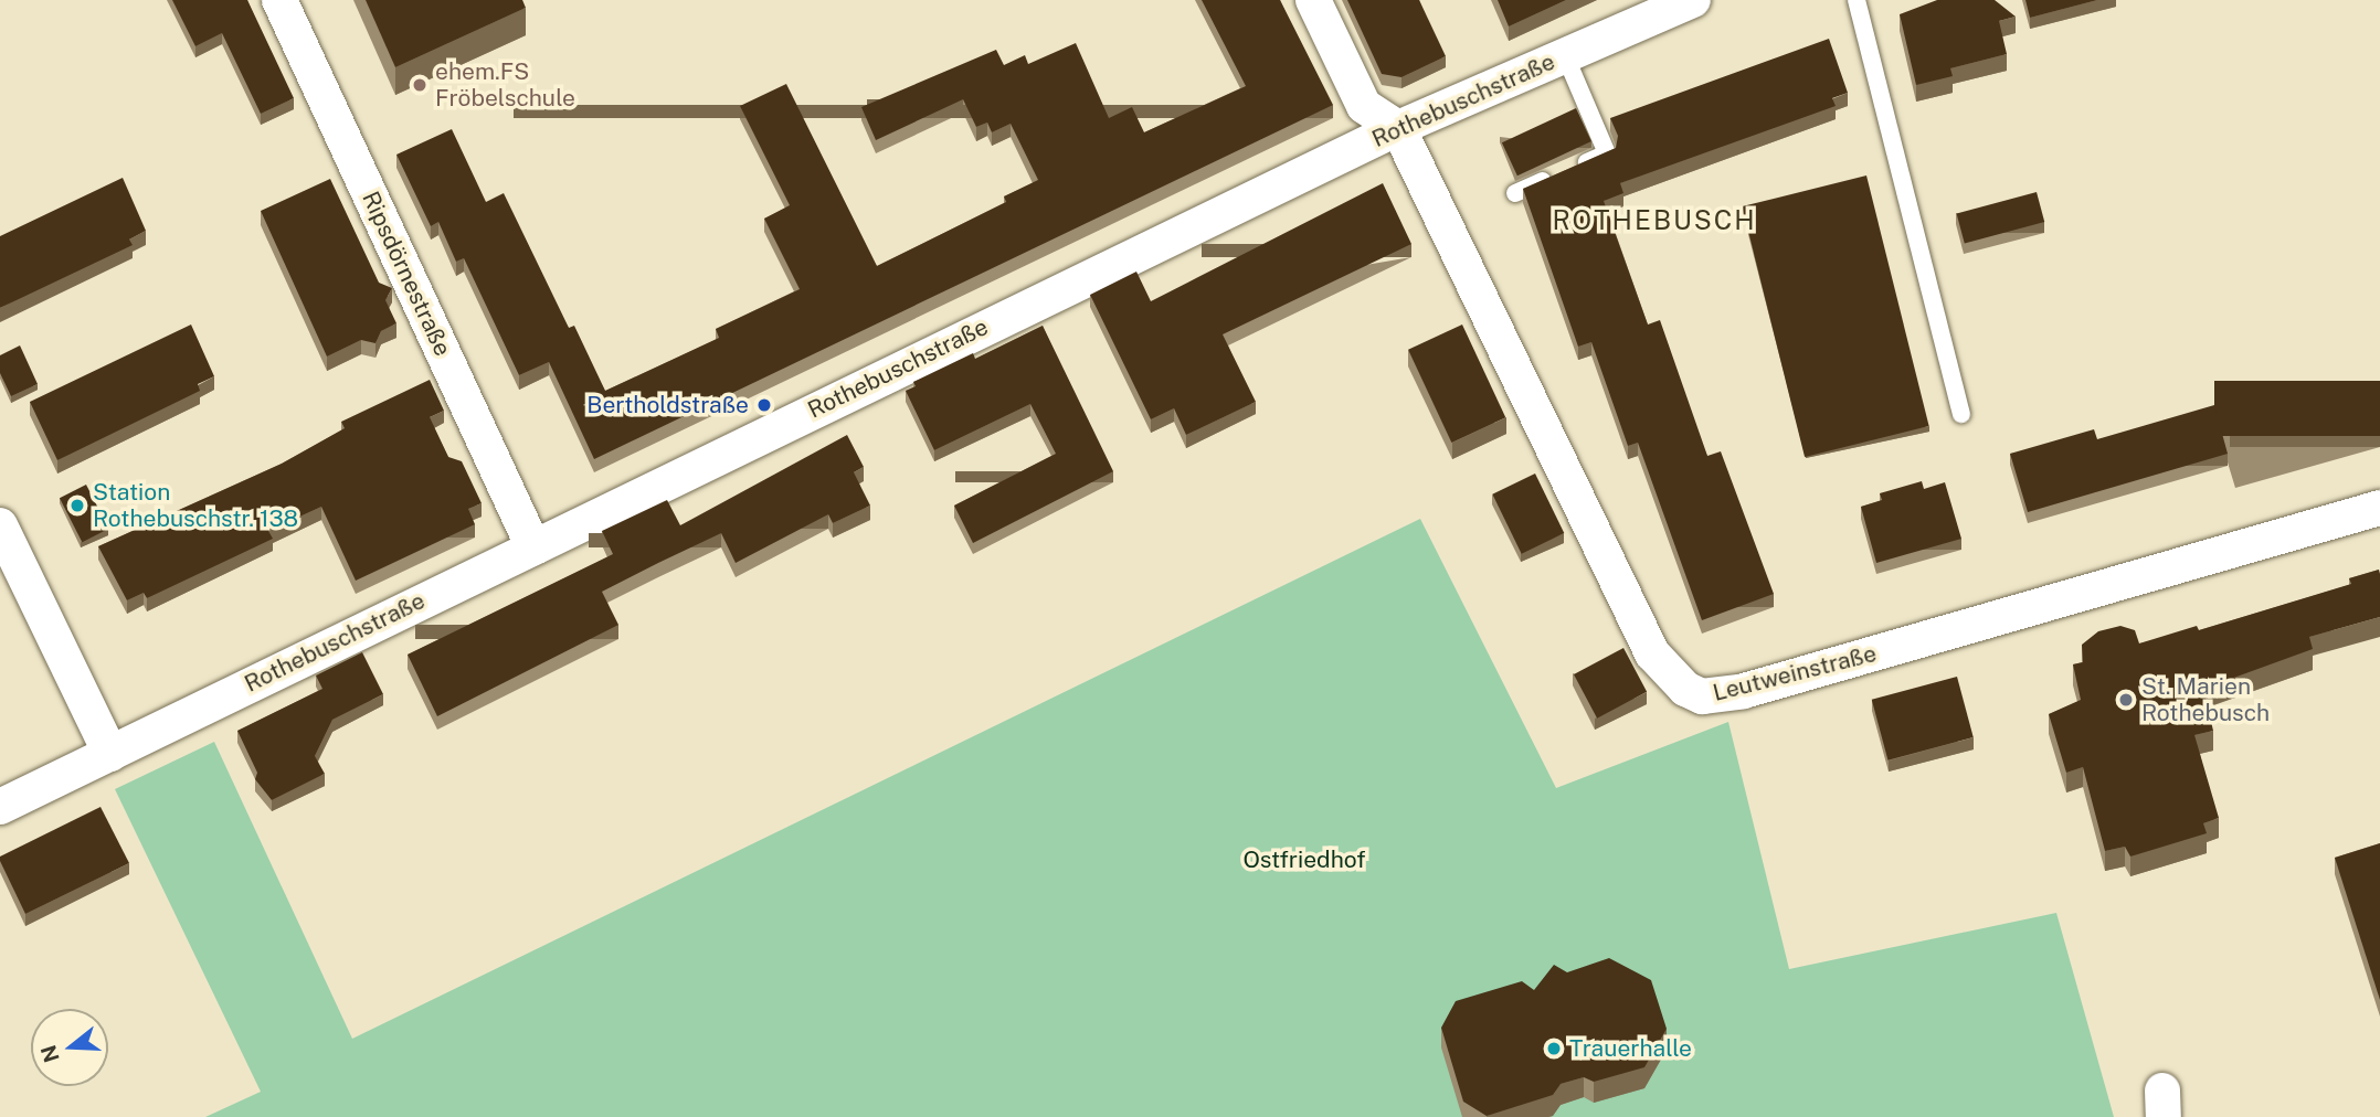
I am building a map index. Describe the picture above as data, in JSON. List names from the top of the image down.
{
  "streets": {
    "street": ["Rothebuschstraße", "Ripsdörnestraße", "Leutweinstraße"]
  },
  "crossings": [
    ["Rothebuschstraße", "Ripsdörnestraße"],
    ["Rothebuschstraße", "Leutweinstraße"]
  ],
  "districts": ["ROTHEBUSCH"],
  "parks": ["Ostfriedhof"],
  "places": [
    "ehem.FS Fröbelschule",
    "Bertholdstraße",
    "Station Rothebuschstr. 138",
    "St. Marien Rothebusch",
    "Trauerhalle"
  ],
  "north": "left"
}
